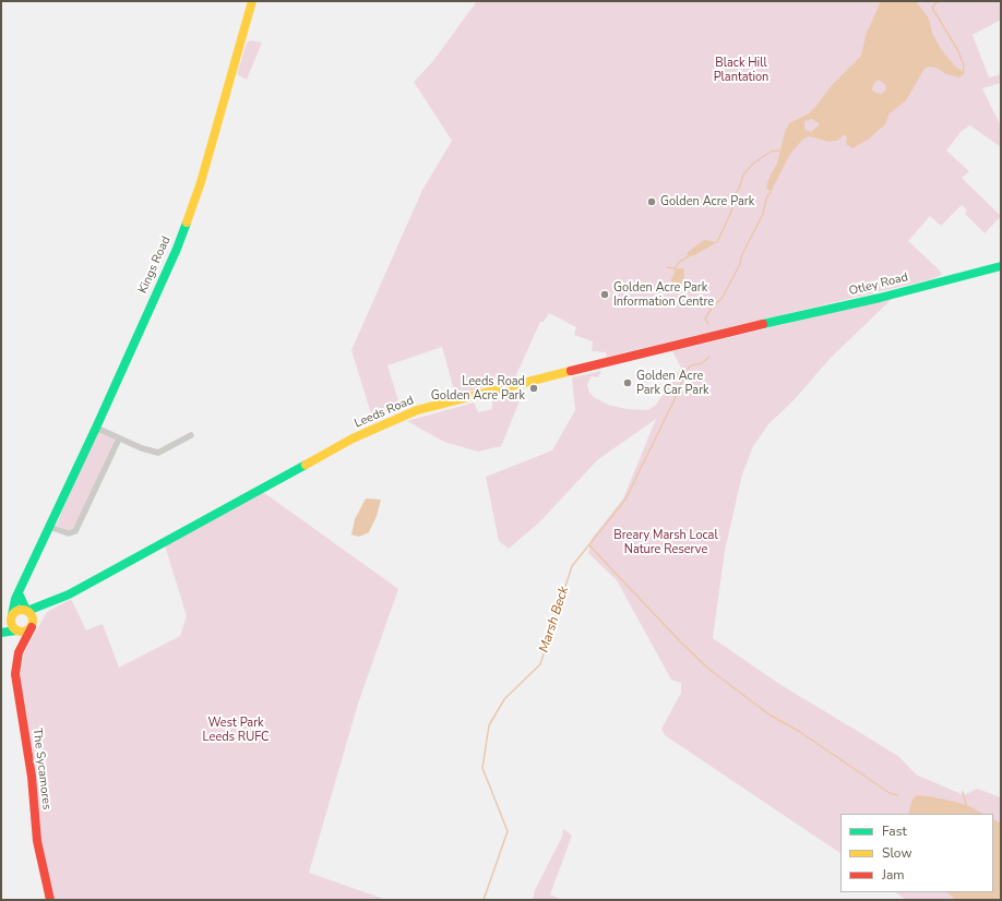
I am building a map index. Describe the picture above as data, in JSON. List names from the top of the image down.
{
  "streets": {
    "main road": [
      "Kings Road",
      "Otley Road",
      "Leeds Road",
      "The Sycamores"
    ]
  },
  "crossings": [
    ["Kings Road", "Leeds Road"],
    ["Kings Road", "The Sycamores"],
    ["Otley Road", "Leeds Road"],
    ["Leeds Road", "The Sycamores"]
  ],
  "water": ["Marsh Beck"],
  "parks": ["Black Hill Plantation", "Breary Marsh Local Nature Reserve", "West Park Leeds RUFC"],
  "places": [
    "Golden Acre Park",
    "Golden Acre Park Information Centre",
    "Golden Acre Park Car Park",
    "Leeds Road Golden Acre Park"
  ],
  "legend": ["Fast", "Slow", "Jam"]
}
